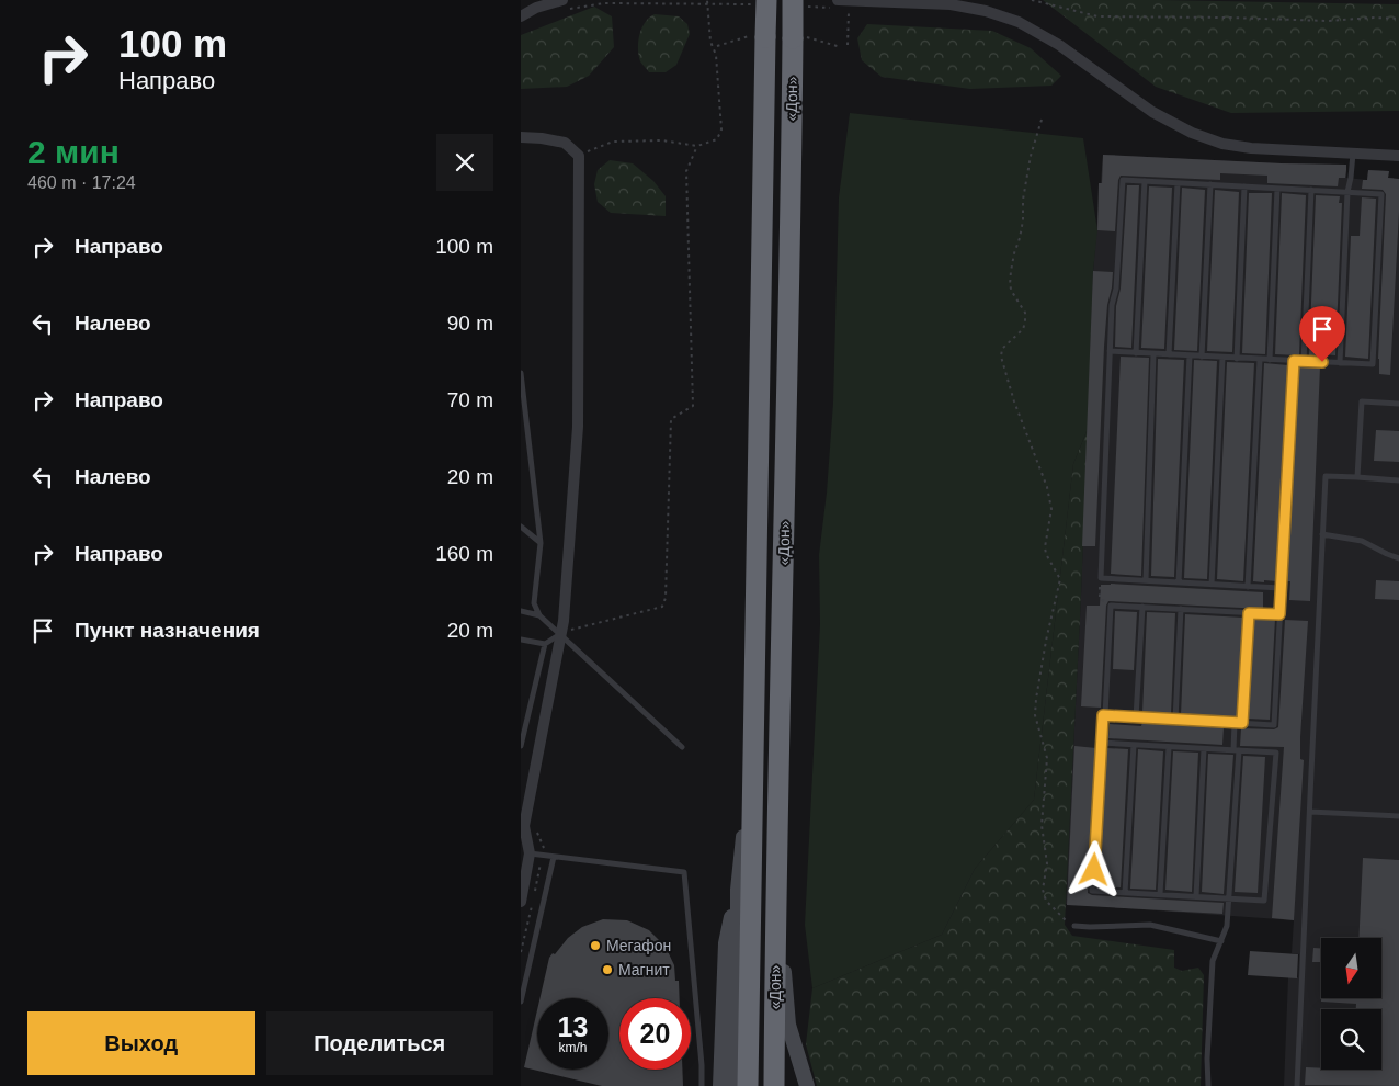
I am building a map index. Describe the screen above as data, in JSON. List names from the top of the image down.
{
  "streets": {
    "highway": ["«Дон»"]
  },
  "places": ["Мегафон", "Магнит"],
  "north": "bottom",
  "page": {
    "turn": ["100 m", "Направо"],
    "heading": ["2 мин", "460 m · 17:24"],
    "list": [
      {
        "name": "Направо",
        "value": "100 m"
      },
      {
        "name": "Налево",
        "value": "90 m"
      },
      {
        "name": "Направо",
        "value": "70 m"
      },
      {
        "name": "Налево",
        "value": "20 m"
      },
      {
        "name": "Направо",
        "value": "160 m"
      },
      {
        "name": "Пункт назначения",
        "value": "20 m"
      }
    ],
    "speed": "13 km/h",
    "limit": "20",
    "buttons": ["Выход", "Поделиться"]
  }
}
